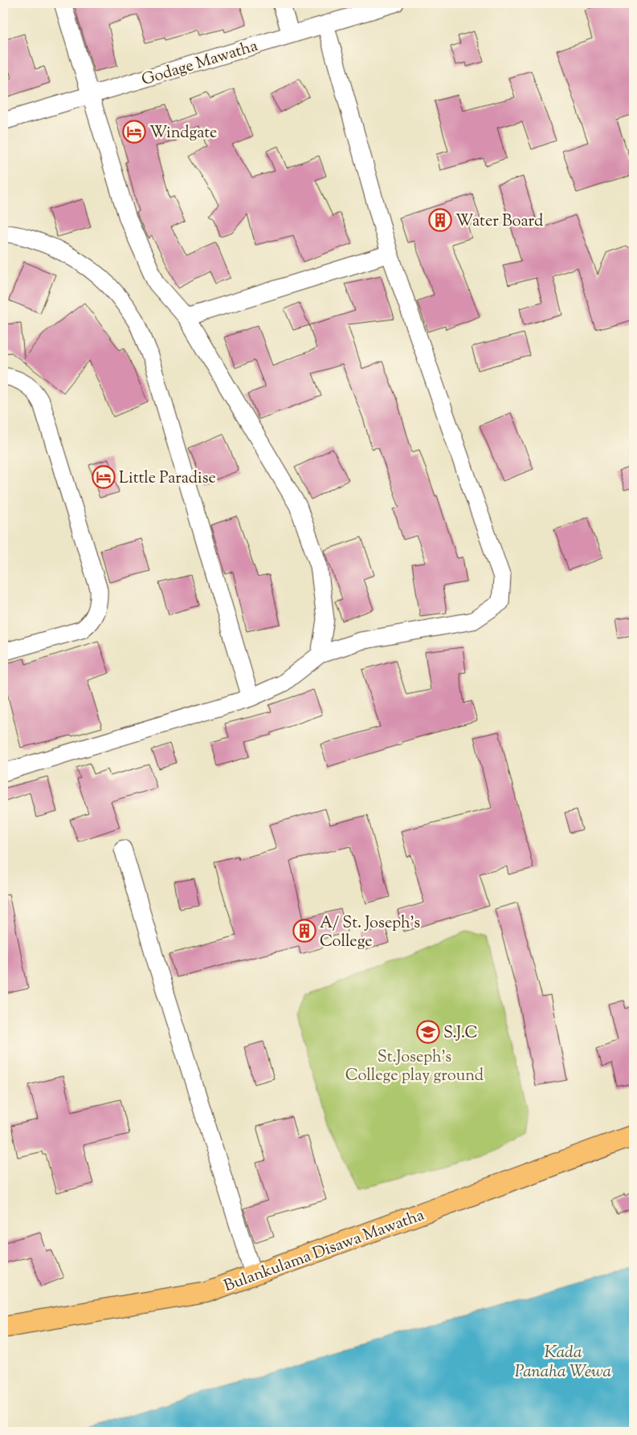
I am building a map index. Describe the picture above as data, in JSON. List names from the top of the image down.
{
  "streets": {
    "main road": ["Bulankulama Disawa Mawatha"],
    "street": ["Godage Mawatha"]
  },
  "water": ["Kada Panaha Wewa"],
  "parks": ["St.Joseph's College play ground"],
  "places": {
    "hotel": ["Windgate", "Little Paradise"],
    "building": ["Water Board", "A/ St. Joseph's College"],
    "school or university": ["S.J.C"]
  }
}
